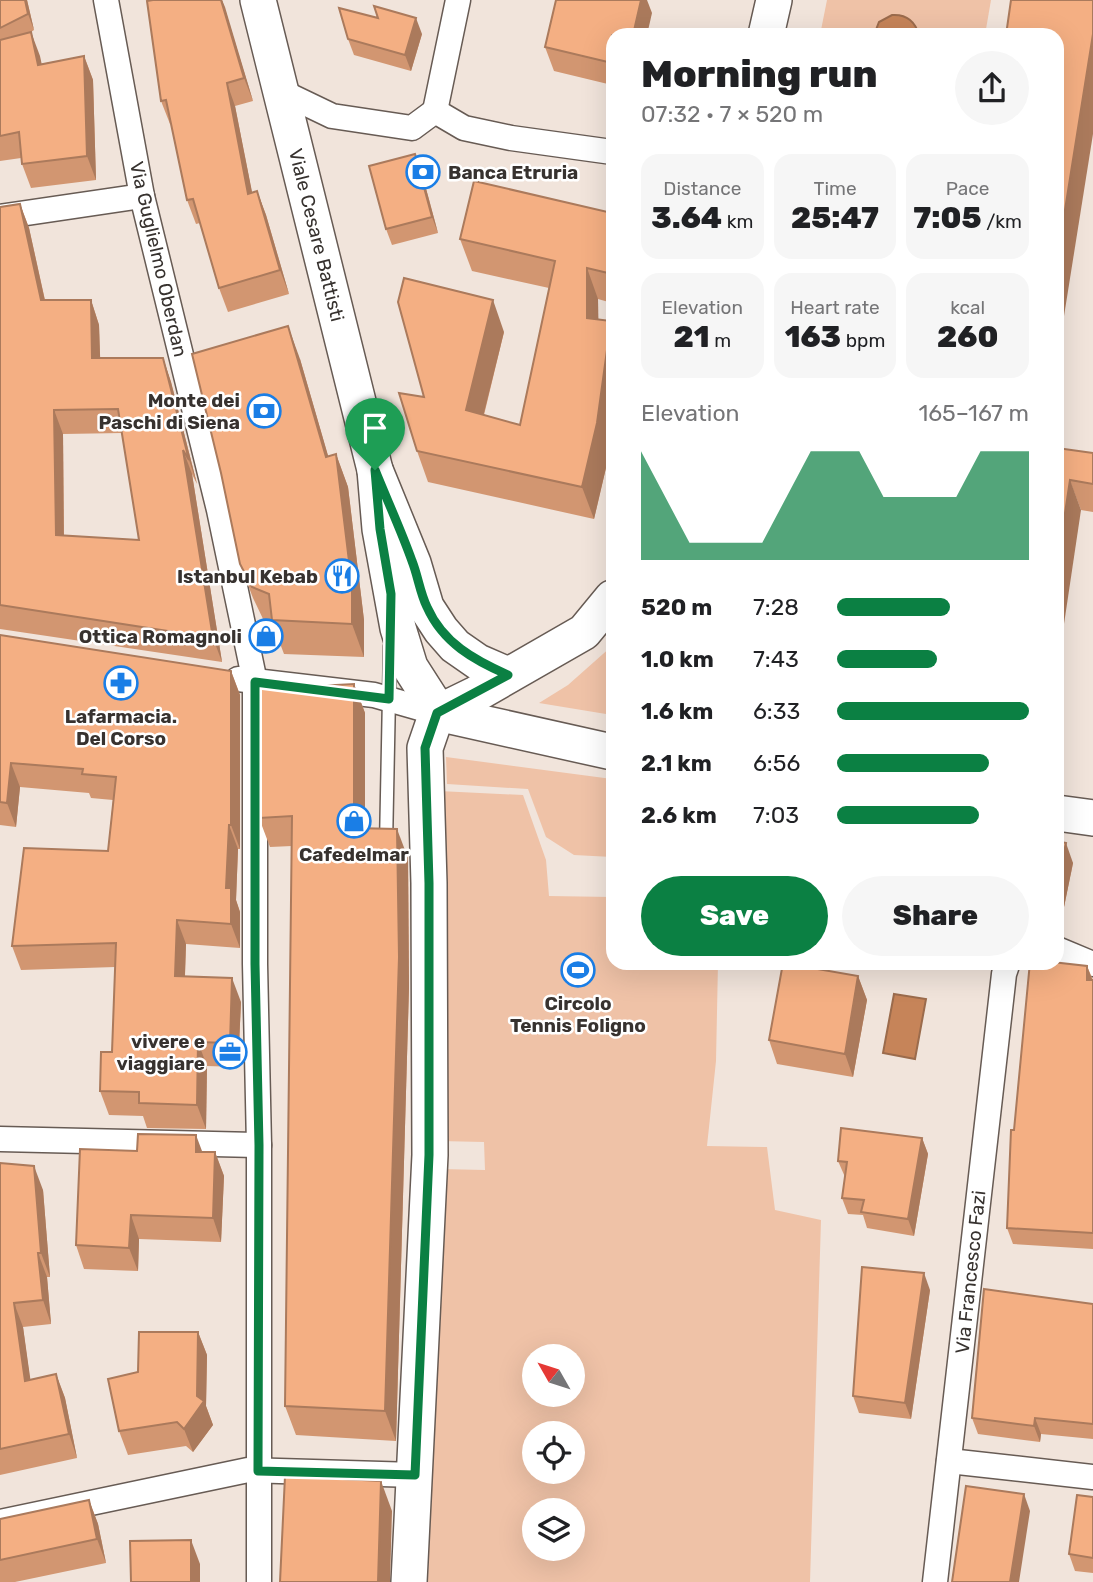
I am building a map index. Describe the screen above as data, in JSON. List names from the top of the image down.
{
  "streets": {
    "main road": ["Viale Cesare Battisti"],
    "street": ["Via Guglielmo Oberdan", "Via Francesco Fazi"]
  },
  "places": {
    "bank": ["Banca Etruria", "Monte dei Paschi di Siena"],
    "restaurant": ["Istanbul Kebab"],
    "shop": ["Ottica Romagnoli", "Cafedelmar"],
    "pharmacy": ["Lafarmacia. Del Corso"],
    "sports": ["Circolo Tennis Foligno"],
    "office": ["vivere e viaggiare"]
  },
  "north": "top left",
  "page": {
    "heading": ["Morning run", "07:32 · 7 × 520 m"],
    "stats": [
      ["Distance", "3.64 km"],
      ["Time", "25:47"],
      ["Pace", "7:05 /km"],
      ["Elevation", "21 m"],
      ["Heart rate", "163 bpm"],
      ["kcal", "260"]
    ],
    "chart": ["Elevation", "165–167 m"],
    "list": [
      {
        "name": "520 m",
        "note": "7:28"
      },
      {
        "name": "1.0 km",
        "note": "7:43"
      },
      {
        "name": "1.6 km",
        "note": "6:33"
      },
      {
        "name": "2.1 km",
        "note": "6:56"
      },
      {
        "name": "2.6 km",
        "note": "7:03"
      }
    ],
    "buttons": ["Save", "Share"]
  }
}
